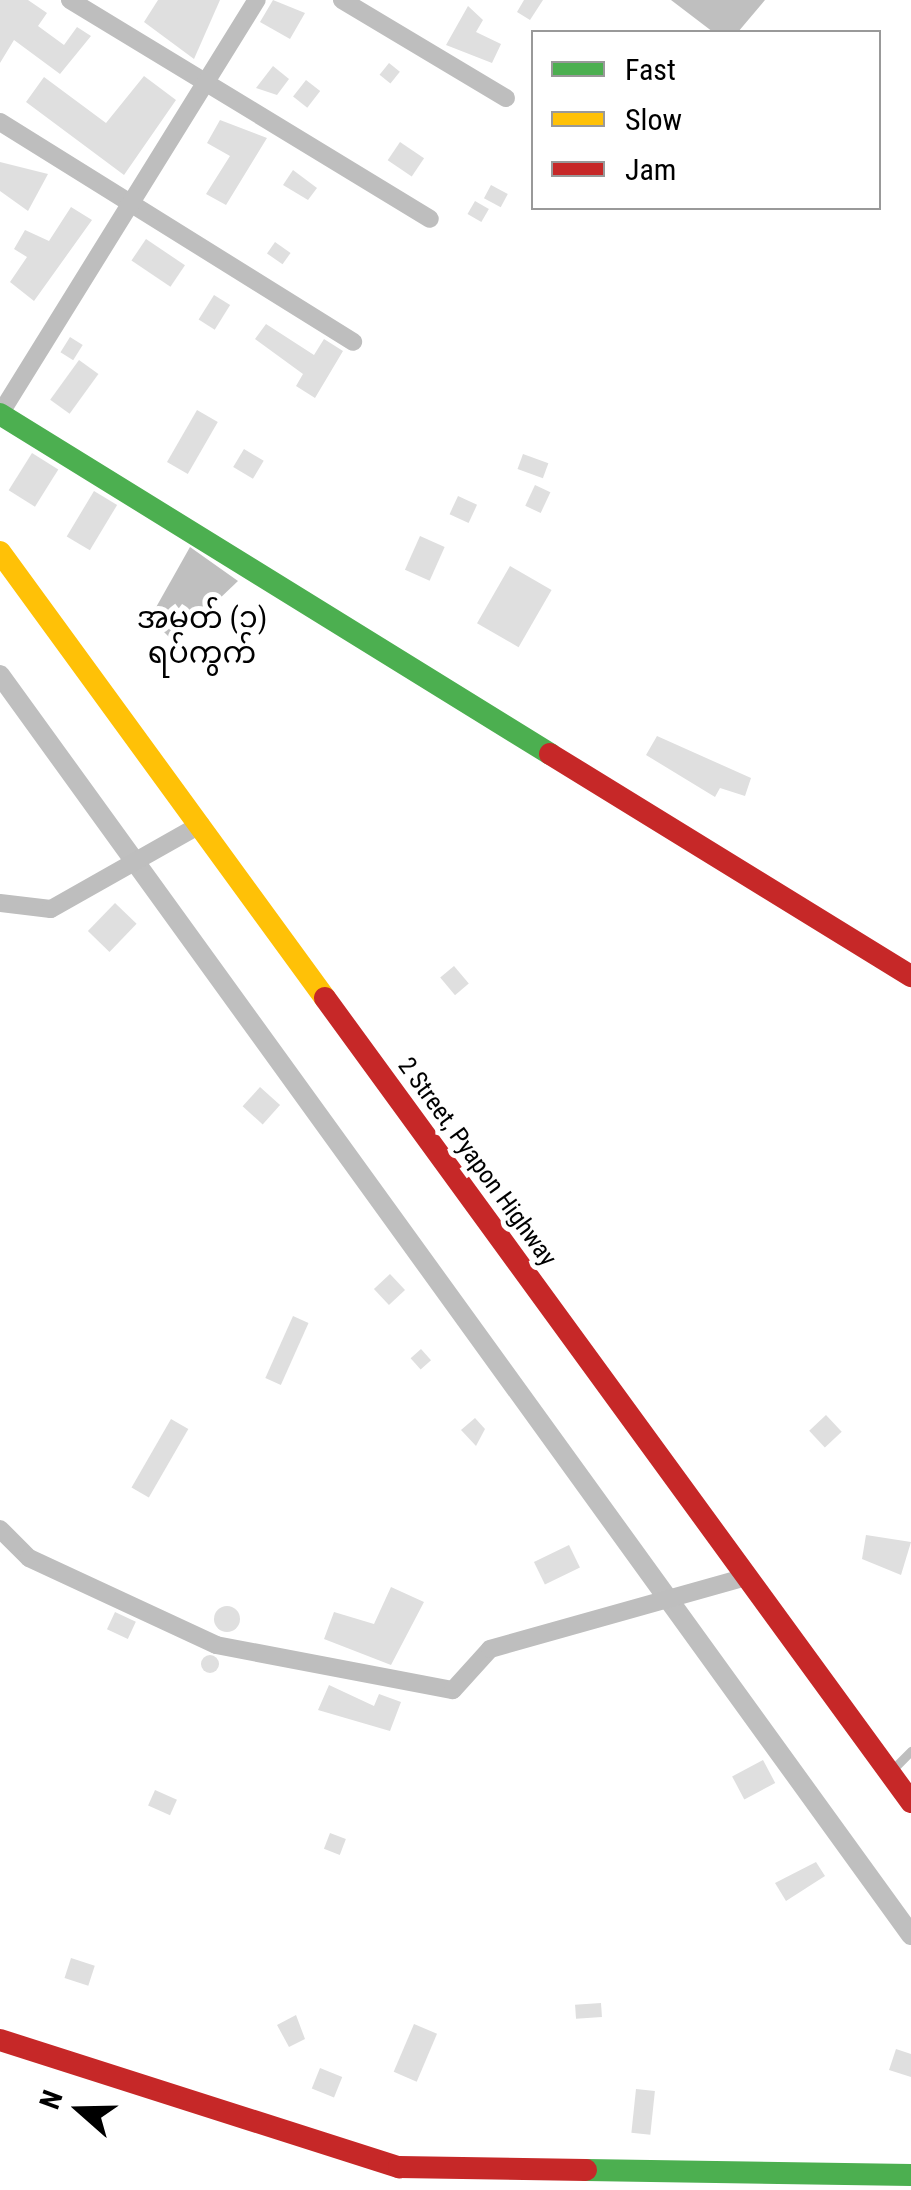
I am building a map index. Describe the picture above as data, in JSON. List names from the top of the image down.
{
  "streets": {
    "street": ["2 Street, Pyapon Highway"]
  },
  "districts": ["အမှတ် (၁) ရပ်ကွက်"],
  "legend": ["Fast", "Slow", "Jam"],
  "north": "left"
}
